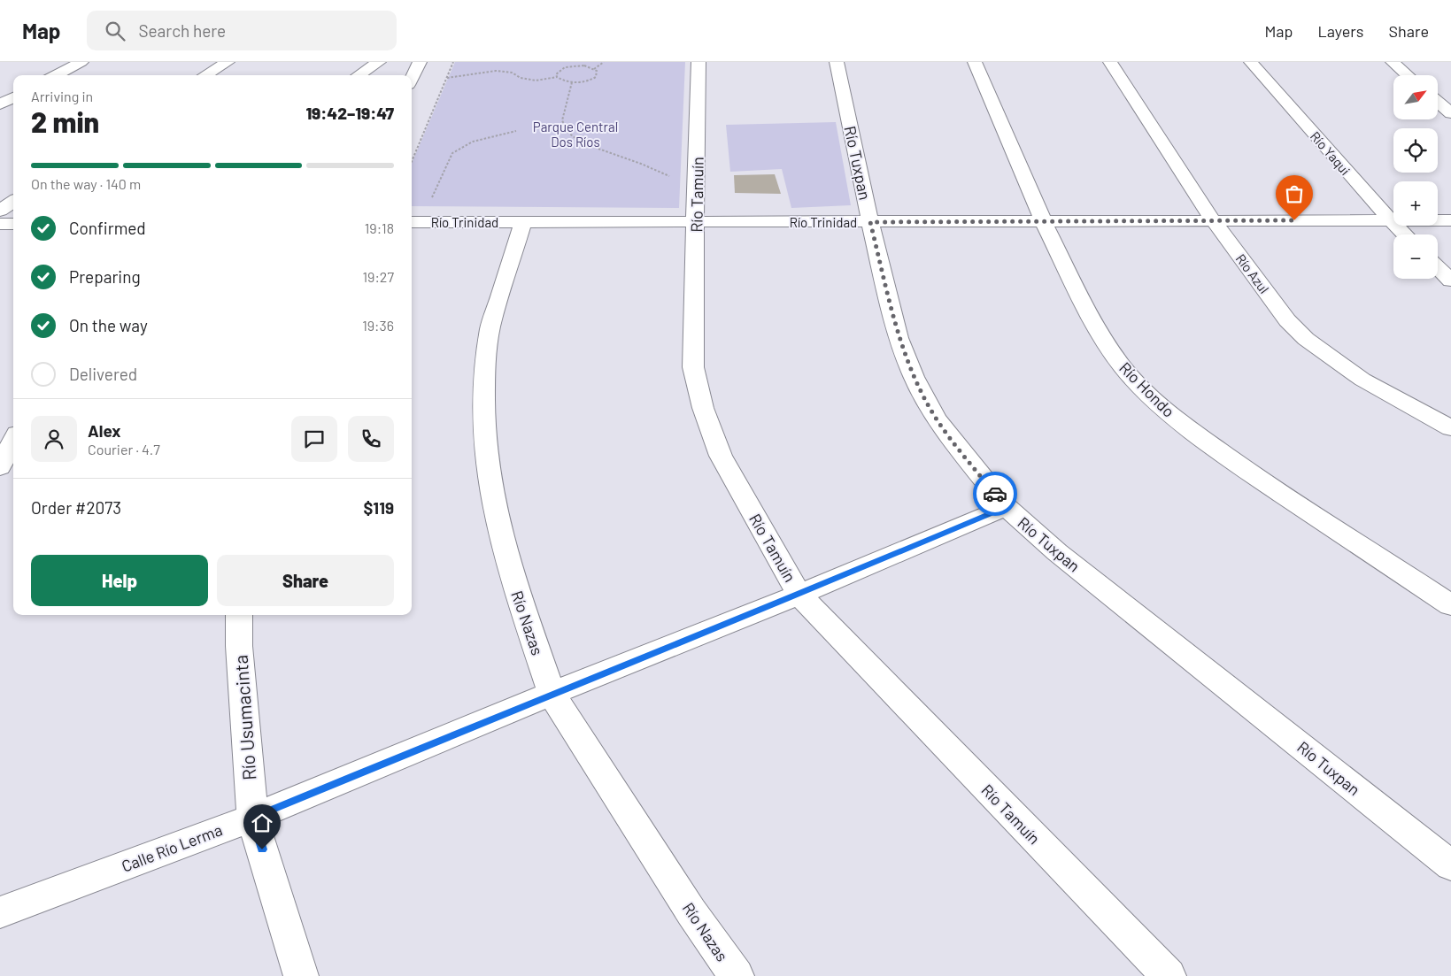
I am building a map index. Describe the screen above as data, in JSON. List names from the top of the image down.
{
  "streets": {
    "street": [
      "Río Yaqui",
      "Río Tuxpan",
      "Río Tamuín",
      "Río Trinidad",
      "Río Azul",
      "Río Hondo",
      "Río Nazas",
      "Río Usumacinta",
      "Calle Río Lerma"
    ]
  },
  "crossings": [
    ["Río Yaqui", "Río Trinidad"],
    ["Río Tuxpan", "Río Trinidad"],
    ["Río Tuxpan", "Calle Río Lerma"],
    ["Río Tamuín", "Río Trinidad"],
    ["Río Tamuín", "Calle Río Lerma"],
    ["Río Trinidad", "Río Azul"],
    ["Río Trinidad", "Río Hondo"],
    ["Río Trinidad", "Río Nazas"],
    ["Río Nazas", "Calle Río Lerma"],
    ["Río Usumacinta", "Calle Río Lerma"]
  ],
  "parks": ["Parque Central Dos Ríos"],
  "north": "top right",
  "page": {
    "header": "Map",
    "search": "Search here",
    "nav": ["Map", "Layers", "Share"],
    "map_buttons": ["+", "−"],
    "heading": ["2 min", "Arriving in", "19:42–19:47"],
    "panel": [
      "Alex",
      "Courier · 4.7",
      "Order #2073",
      "$119"
    ],
    "bar": "On the way · 140 m",
    "list": [
      ["Confirmed", "19:18"],
      ["Preparing", "19:27"],
      ["On the way", "19:36"],
      "Delivered"
    ],
    "buttons": ["Help", "Share"]
  }
}
